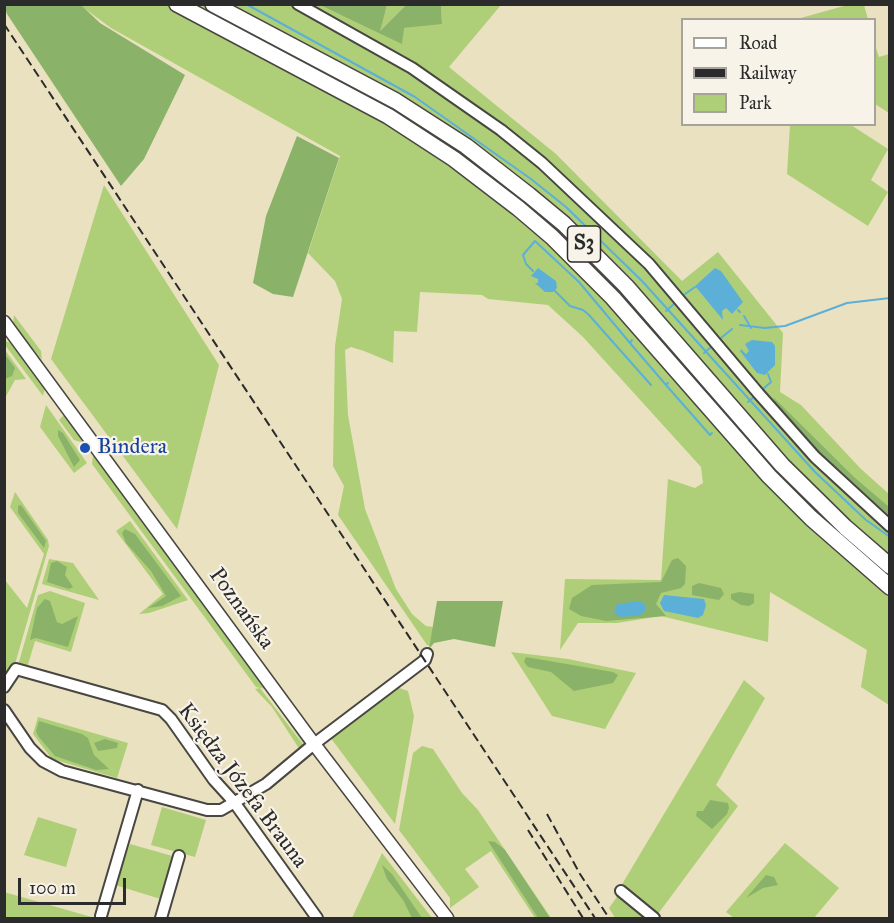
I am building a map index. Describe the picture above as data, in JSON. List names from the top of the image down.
{
  "streets": {
    "highway": ["S3"],
    "main road": ["Poznańska"],
    "street": ["Księdza Józefa Brauna"]
  },
  "places": ["Bindera"],
  "legend": ["Road", "Railway", "Park"],
  "scale_bar": "100 m"
}
